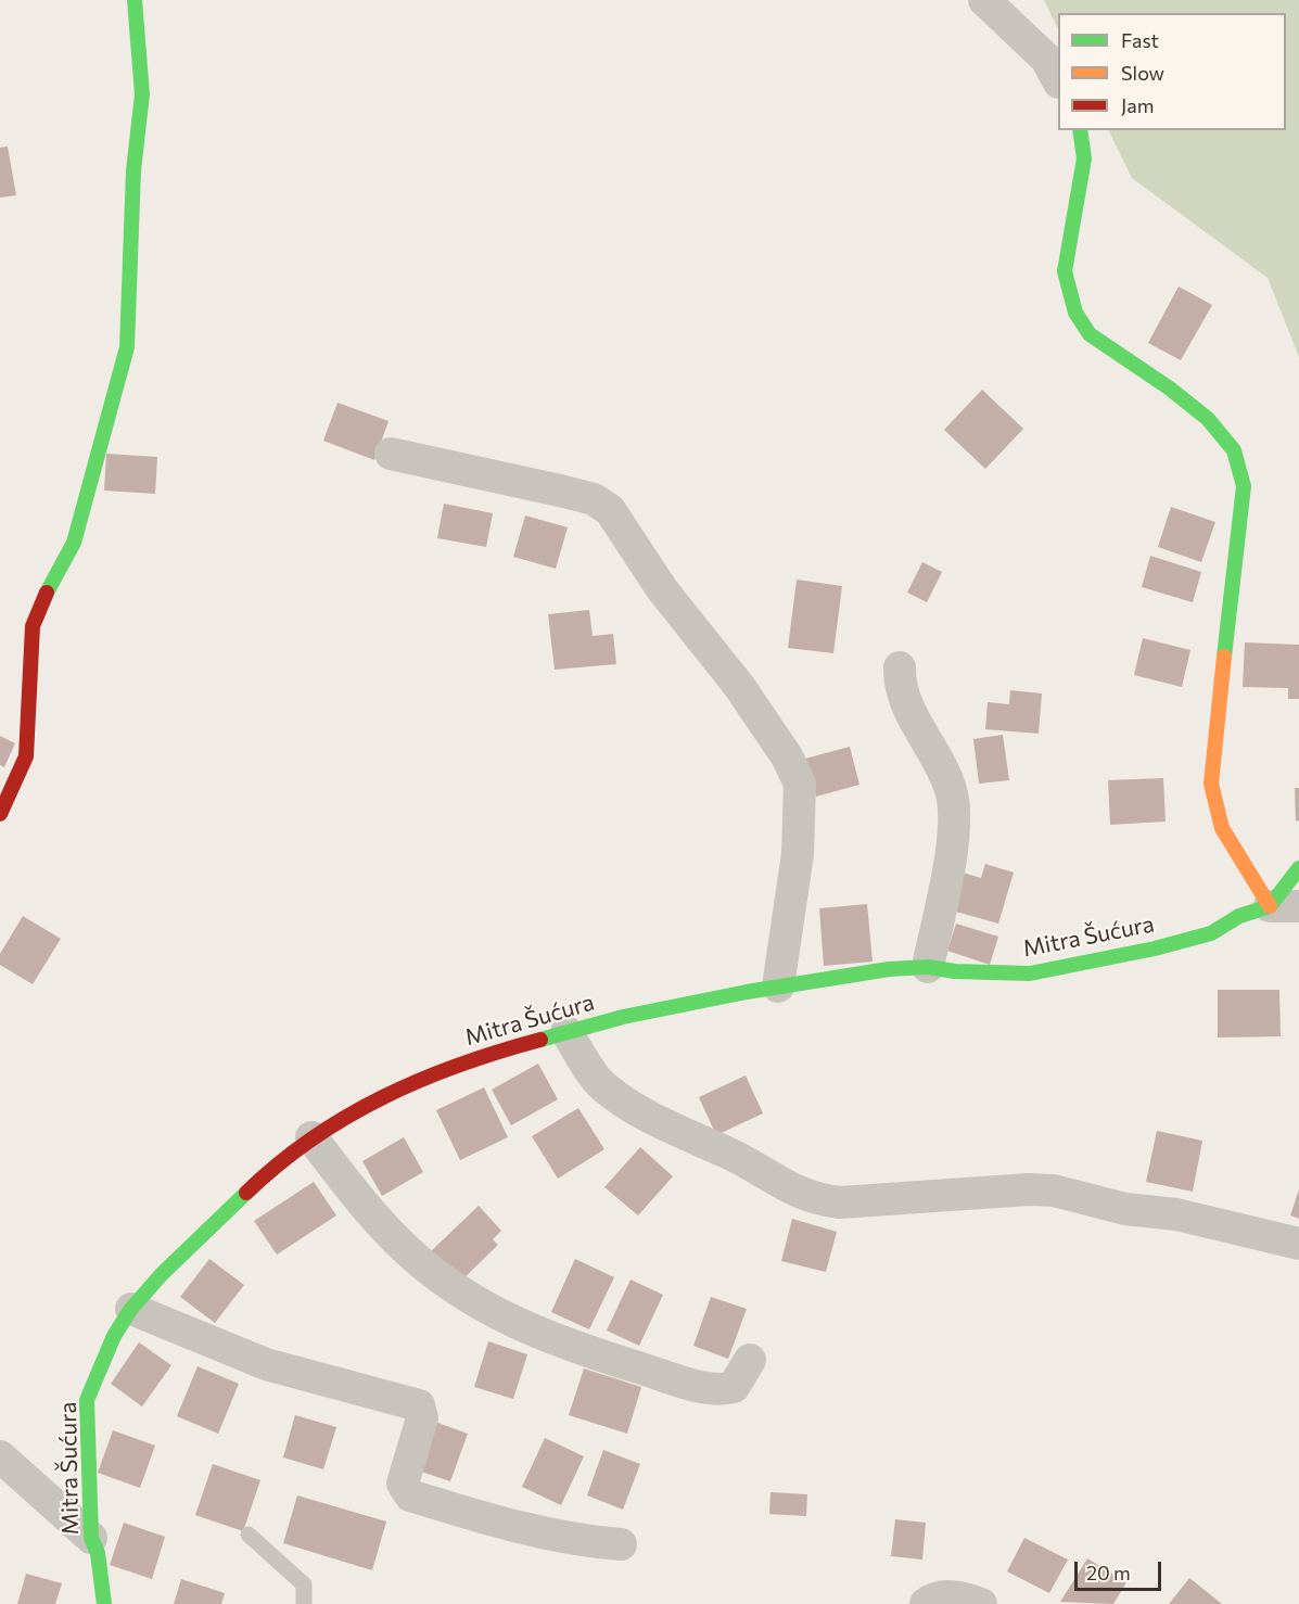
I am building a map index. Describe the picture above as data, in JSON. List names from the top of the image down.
{
  "streets": {
    "street": ["Mitra Šućura"]
  },
  "legend": ["Fast", "Slow", "Jam"],
  "scale_bar": "20 m"
}
